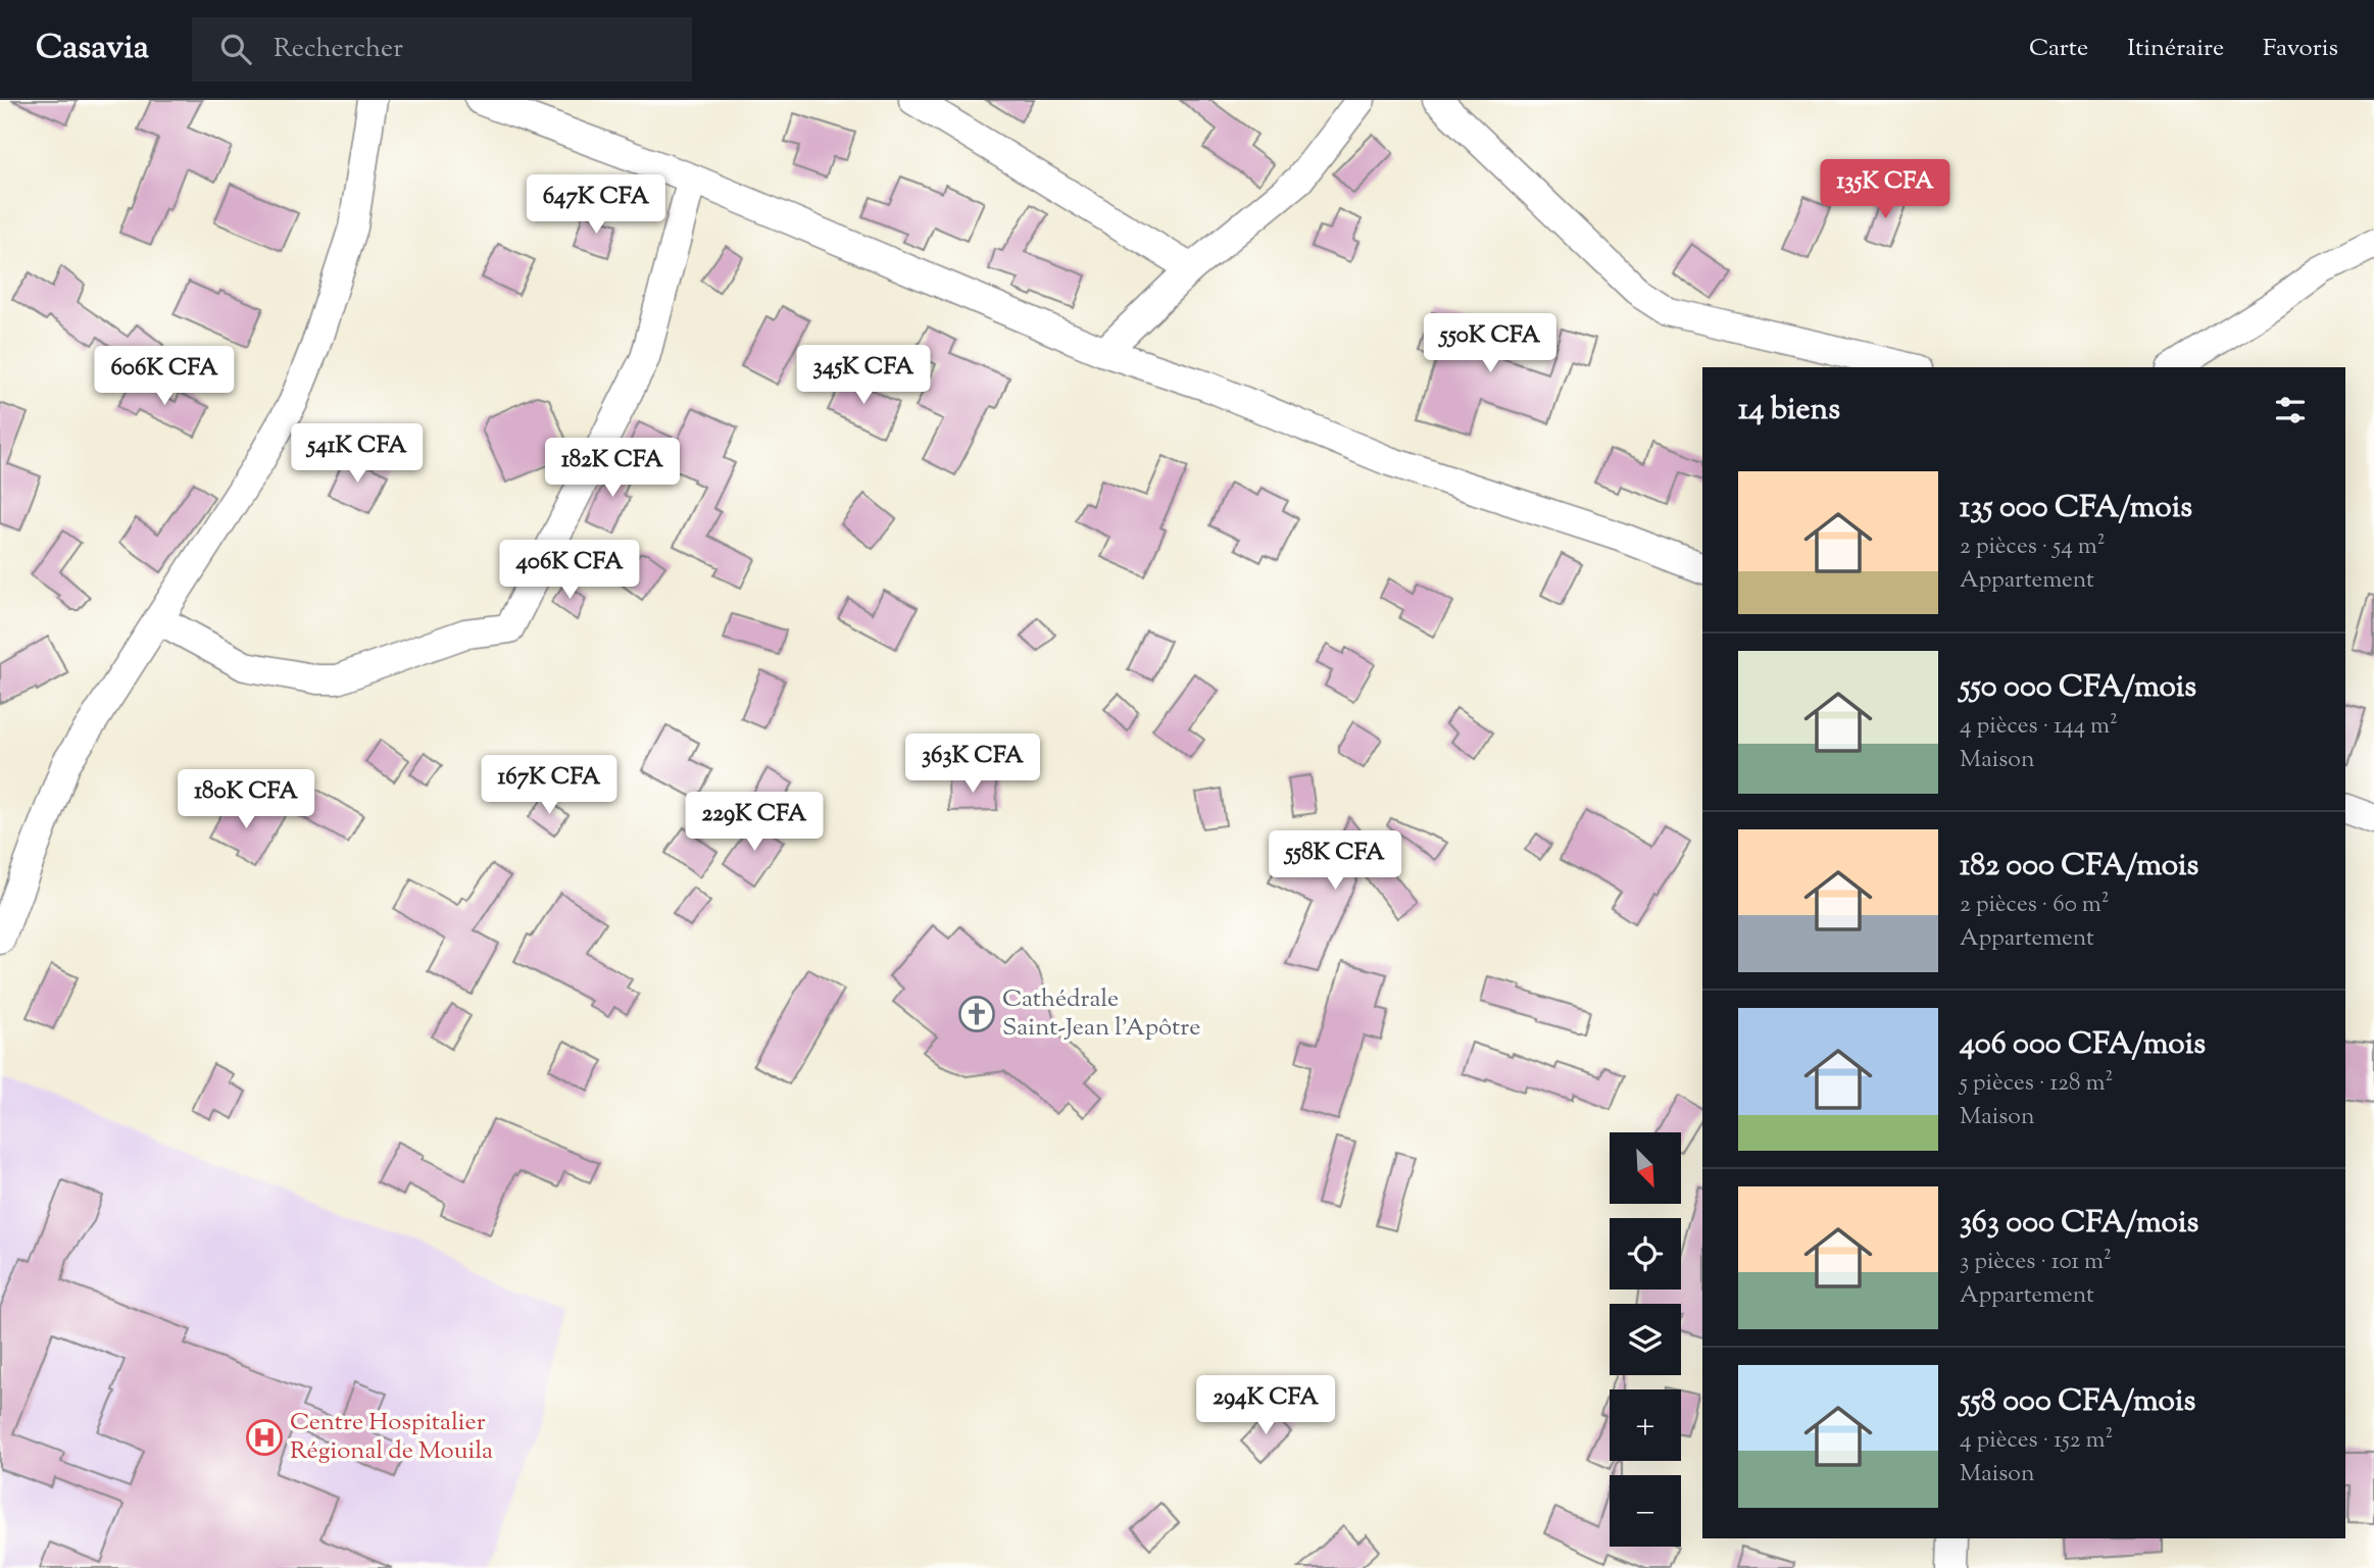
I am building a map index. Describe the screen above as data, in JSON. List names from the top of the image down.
{
  "places": {
    "church": ["Cathédrale Saint-Jean l’Apôtre"],
    "hospital": ["Centre Hospitalier Régional de Mouila"]
  },
  "north": "bottom right",
  "page": {
    "header": "Casavia",
    "search": "Rechercher",
    "nav": ["Carte", "Itinéraire", "Favoris"],
    "price": [
      "135K CFA",
      "647K CFA",
      "550K CFA",
      "345K CFA",
      "606K CFA",
      "541K CFA",
      "182K CFA",
      "406K CFA",
      "363K CFA",
      "167K CFA",
      "180K CFA",
      "229K CFA",
      "558K CFA",
      "294K CFA"
    ],
    "heading": "14 biens",
    "list": [
      {
        "name": "135 000 CFA/mois",
        "note": "2 pièces · 54 m² · Appartement"
      },
      {
        "name": "550 000 CFA/mois",
        "note": "4 pièces · 144 m² · Maison"
      },
      {
        "name": "182 000 CFA/mois",
        "note": "2 pièces · 60 m² · Appartement"
      },
      {
        "name": "406 000 CFA/mois",
        "note": "5 pièces · 128 m² · Maison"
      },
      {
        "name": "363 000 CFA/mois",
        "note": "3 pièces · 101 m² · Appartement"
      },
      {
        "name": "558 000 CFA/mois",
        "note": "4 pièces · 152 m² · Maison"
      }
    ],
    "map_buttons": ["+", "−"]
  }
}
